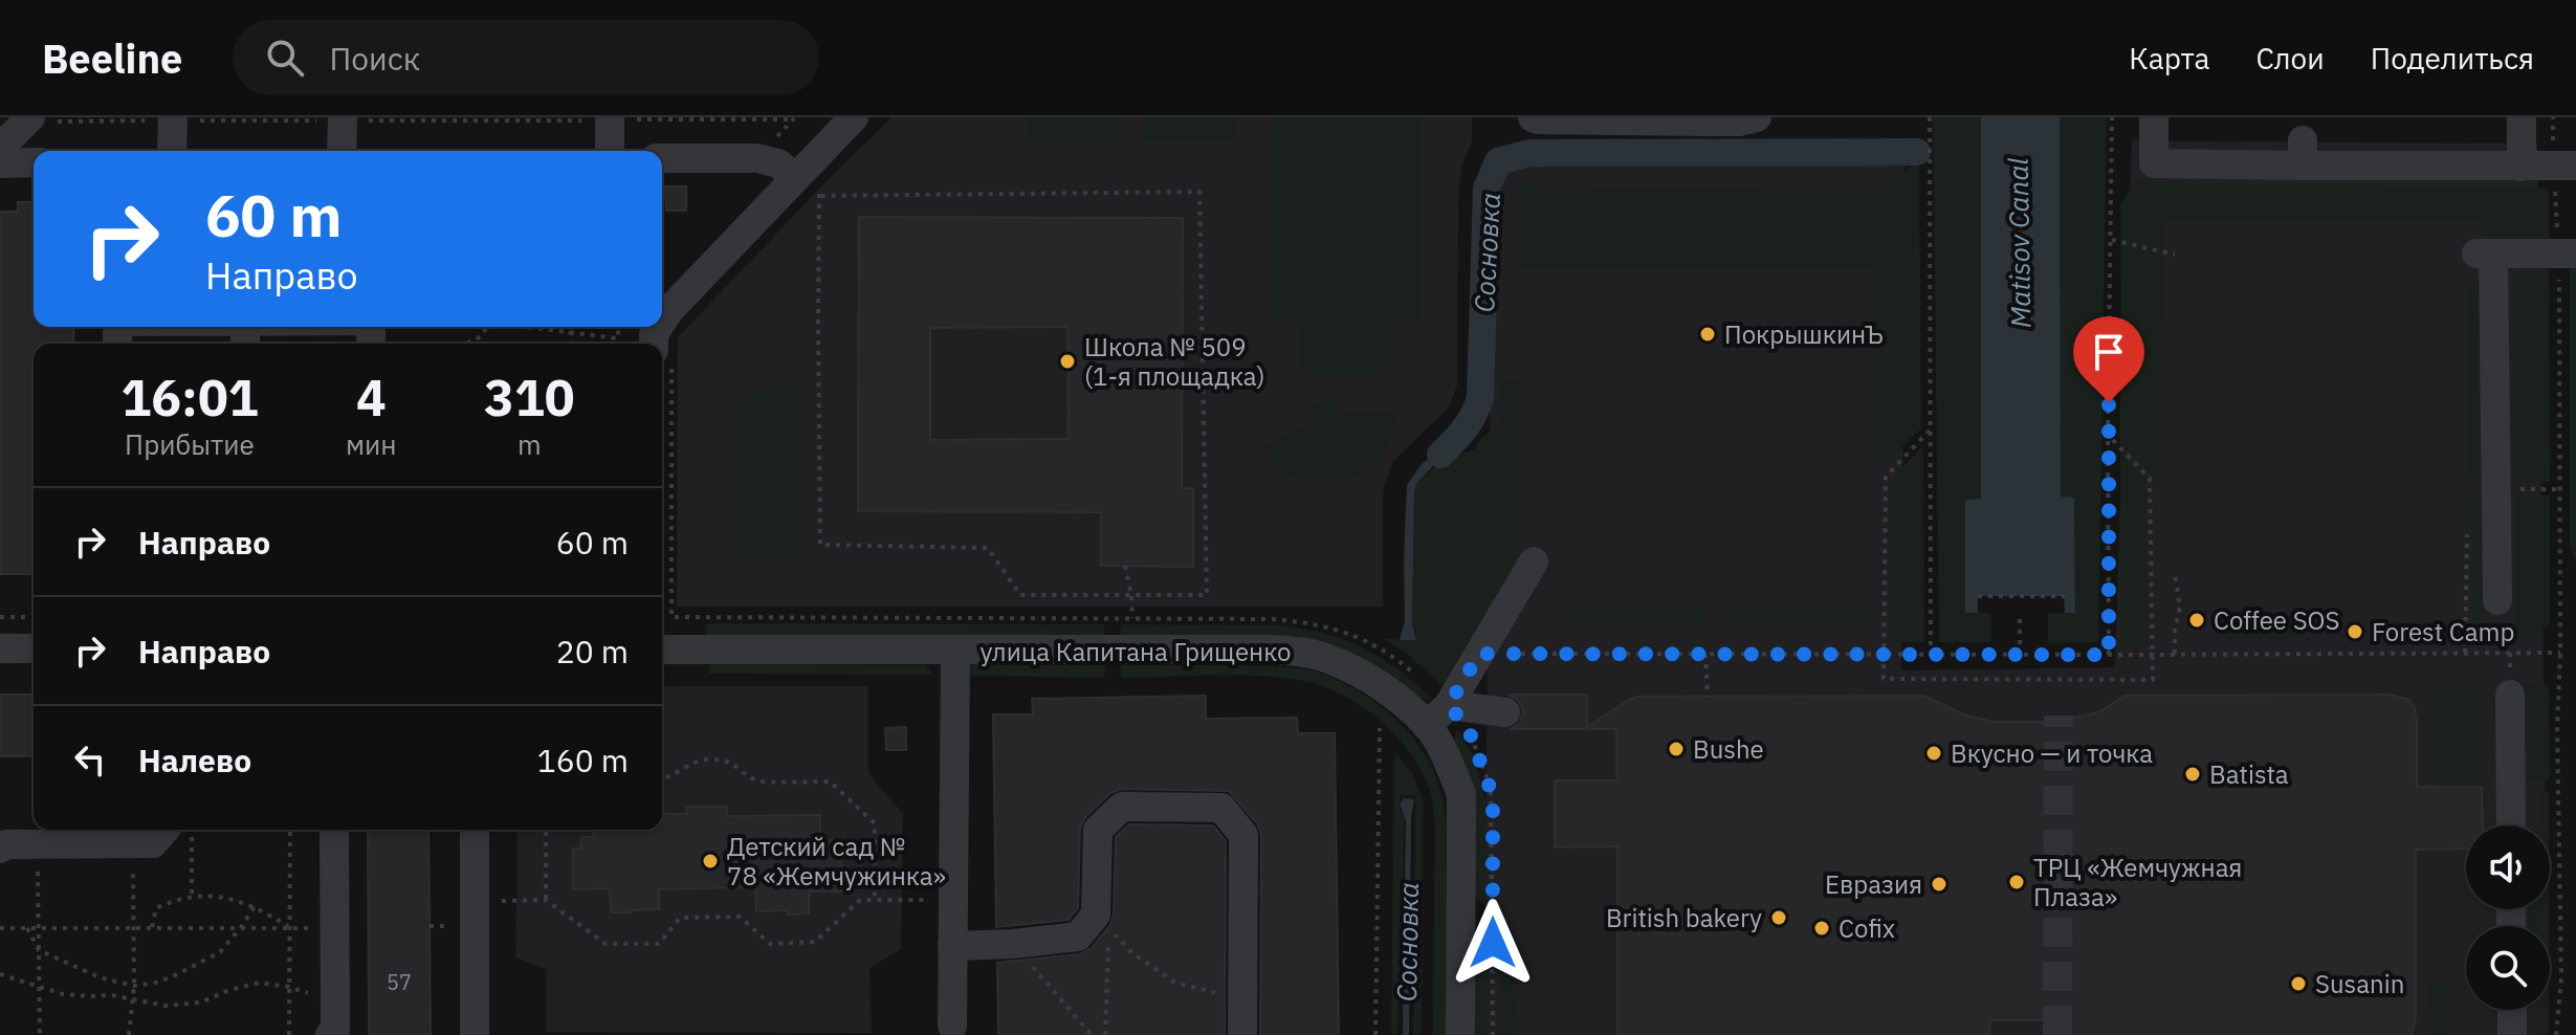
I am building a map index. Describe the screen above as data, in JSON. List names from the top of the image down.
{
  "streets": {
    "street": ["улица Капитана Грищенко"]
  },
  "water": ["Matisov Canal", "Сосновка"],
  "places": [
    "ПокрышкинЪ",
    "Школа № 509 (1-я площадка)",
    "Coffee SOS",
    "Forest Camp",
    "Bushe",
    "Вкусно — и точка",
    "Batista",
    "Детский сад № 78 «Жемчужинка»",
    "ТРЦ «Жемчужная Плаза»",
    "Евразия",
    "British bakery",
    "Cofix",
    "Susanin"
  ],
  "house_numbers": ["57"],
  "page": {
    "header": "Beeline",
    "search": "Поиск",
    "nav": ["Карта", "Слои", "Поделиться"],
    "turn": ["60 m", "Направо"],
    "eta": [
      "16:01",
      "Прибытие",
      "4",
      "мин",
      "310",
      "m"
    ],
    "list": [
      {
        "name": "Направо",
        "value": "60 m"
      },
      {
        "name": "Направо",
        "value": "20 m"
      },
      {
        "name": "Налево",
        "value": "160 m"
      }
    ]
  }
}
